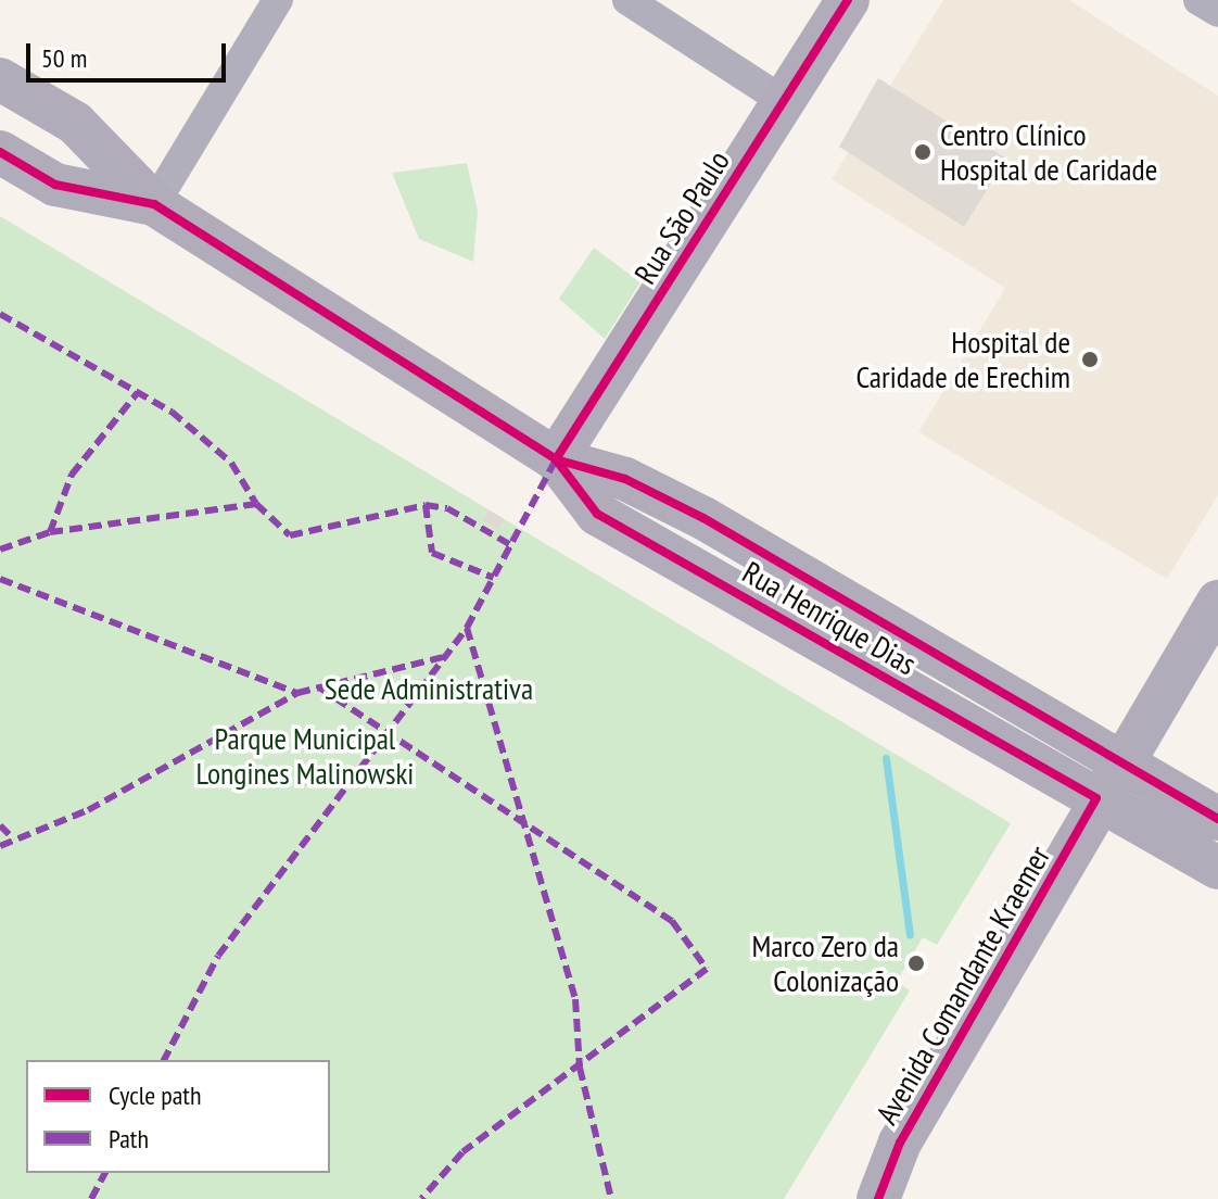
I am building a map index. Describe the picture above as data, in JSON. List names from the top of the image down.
{
  "streets": {
    "street": ["Rua São Paulo", "Rua Henrique Dias", "Avenida Comandante Kraemer"]
  },
  "crossings": [
    ["Rua São Paulo", "Rua Henrique Dias"],
    ["Rua Henrique Dias", "Avenida Comandante Kraemer"]
  ],
  "parks": ["Sede Administrativa", "Parque Municipal Longines Malinowski"],
  "places": ["Centro Clínico Hospital de Caridade", "Hospital de Caridade de Erechim", "Marco Zero da Colonização"],
  "legend": ["Cycle path", "Path"],
  "scale_bar": "50 m"
}
